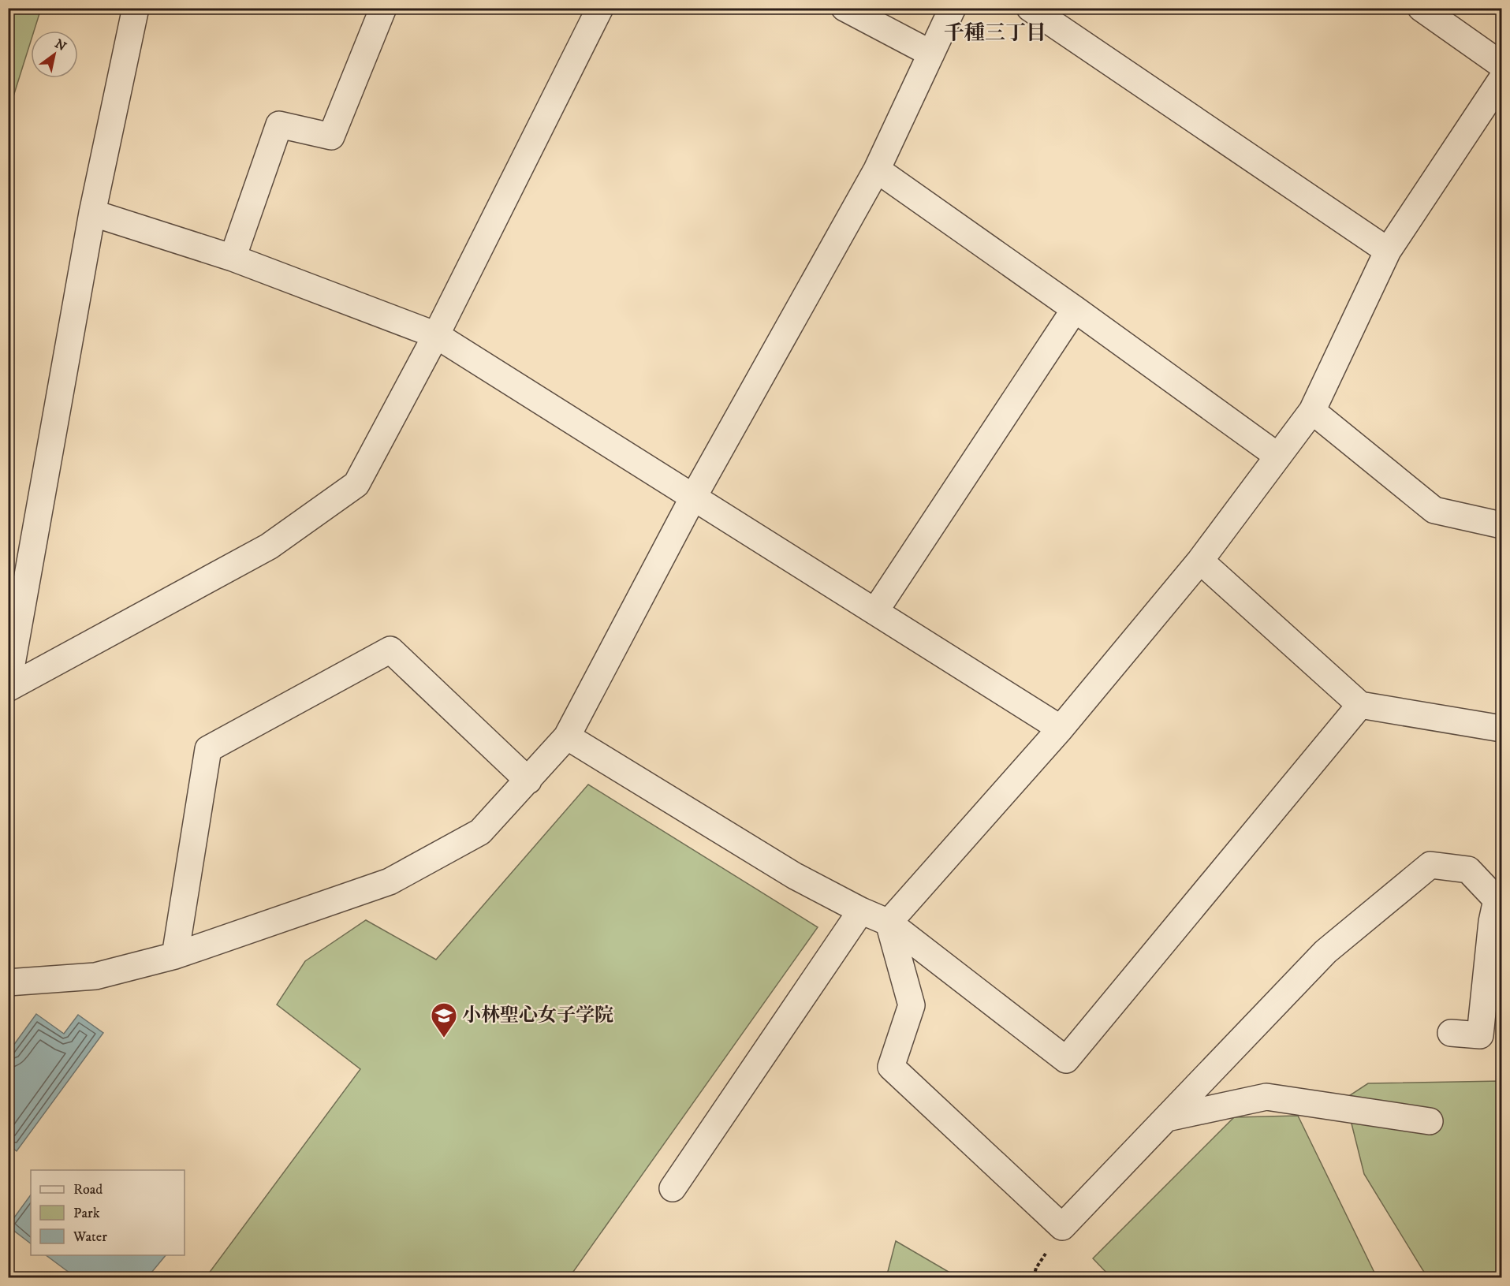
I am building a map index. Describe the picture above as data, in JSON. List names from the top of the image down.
{
  "districts": ["千種三丁目"],
  "places": {
    "school or university": ["小林聖心女子学院"]
  },
  "legend": ["Road", "Park", "Water"],
  "north": "top right"
}
